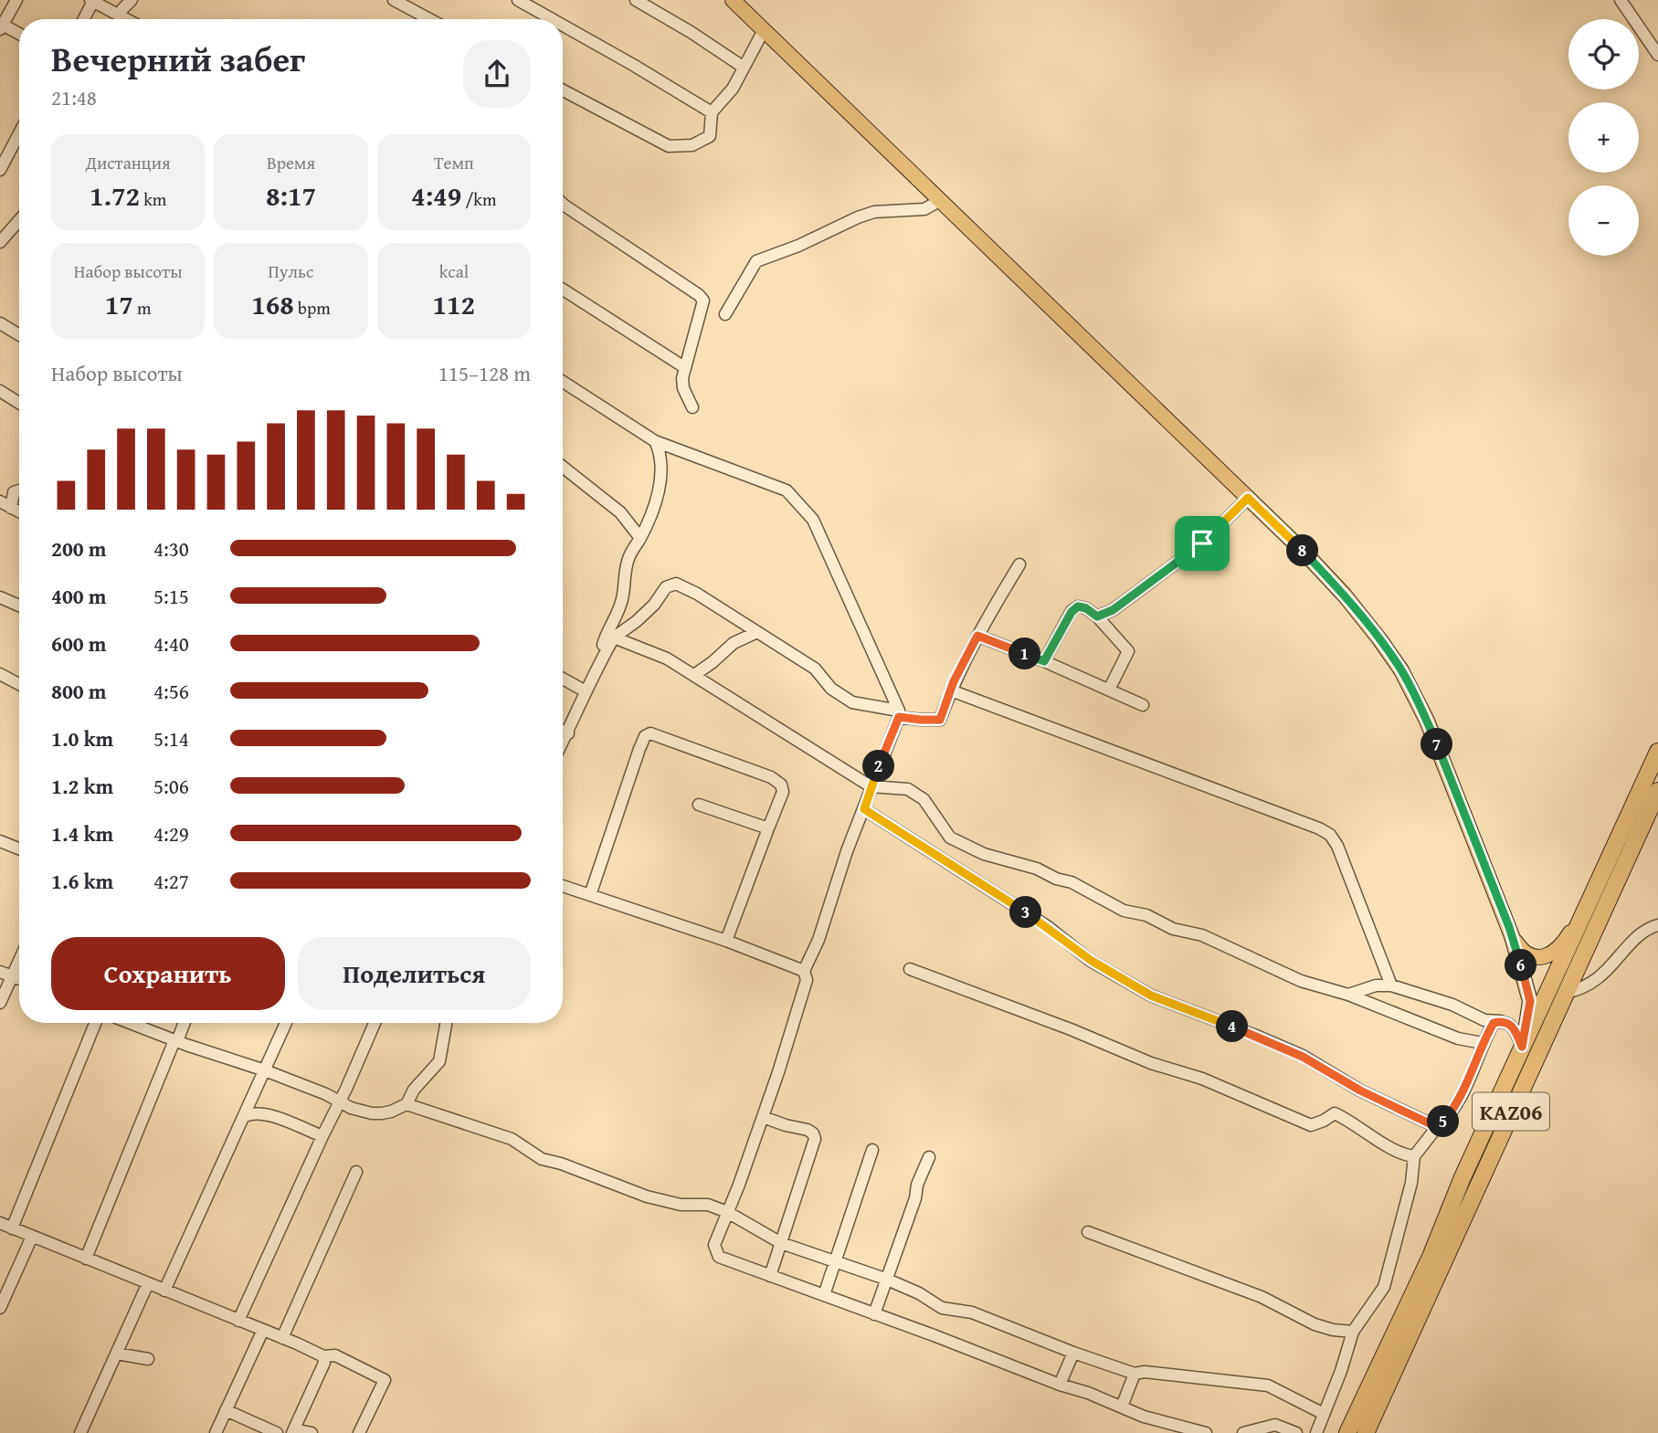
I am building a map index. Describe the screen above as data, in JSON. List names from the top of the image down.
{
  "streets": {
    "highway": ["KАZ06"]
  },
  "page": {
    "map_buttons": ["+", "−"],
    "heading": ["Вечерний забег", "21:48"],
    "stats": [
      ["Дистанция", "1.72 km"],
      ["Время", "8:17"],
      ["Темп", "4:49 /km"],
      ["Набор высоты", "17 m"],
      ["Пульс", "168 bpm"],
      ["kcal", "112"]
    ],
    "chart": ["Набор высоты", "115–128 m"],
    "list": [
      {
        "name": "200 m",
        "note": "4:30"
      },
      {
        "name": "400 m",
        "note": "5:15"
      },
      {
        "name": "600 m",
        "note": "4:40"
      },
      {
        "name": "800 m",
        "note": "4:56"
      },
      {
        "name": "1.0 km",
        "note": "5:14"
      },
      {
        "name": "1.2 km",
        "note": "5:06"
      },
      {
        "name": "1.4 km",
        "note": "4:29"
      },
      {
        "name": "1.6 km",
        "note": "4:27"
      }
    ],
    "pins": [
      "8",
      "1",
      "7",
      "2",
      "3",
      "6",
      "4",
      "5"
    ],
    "buttons": ["Сохранить", "Поделиться"]
  }
}
